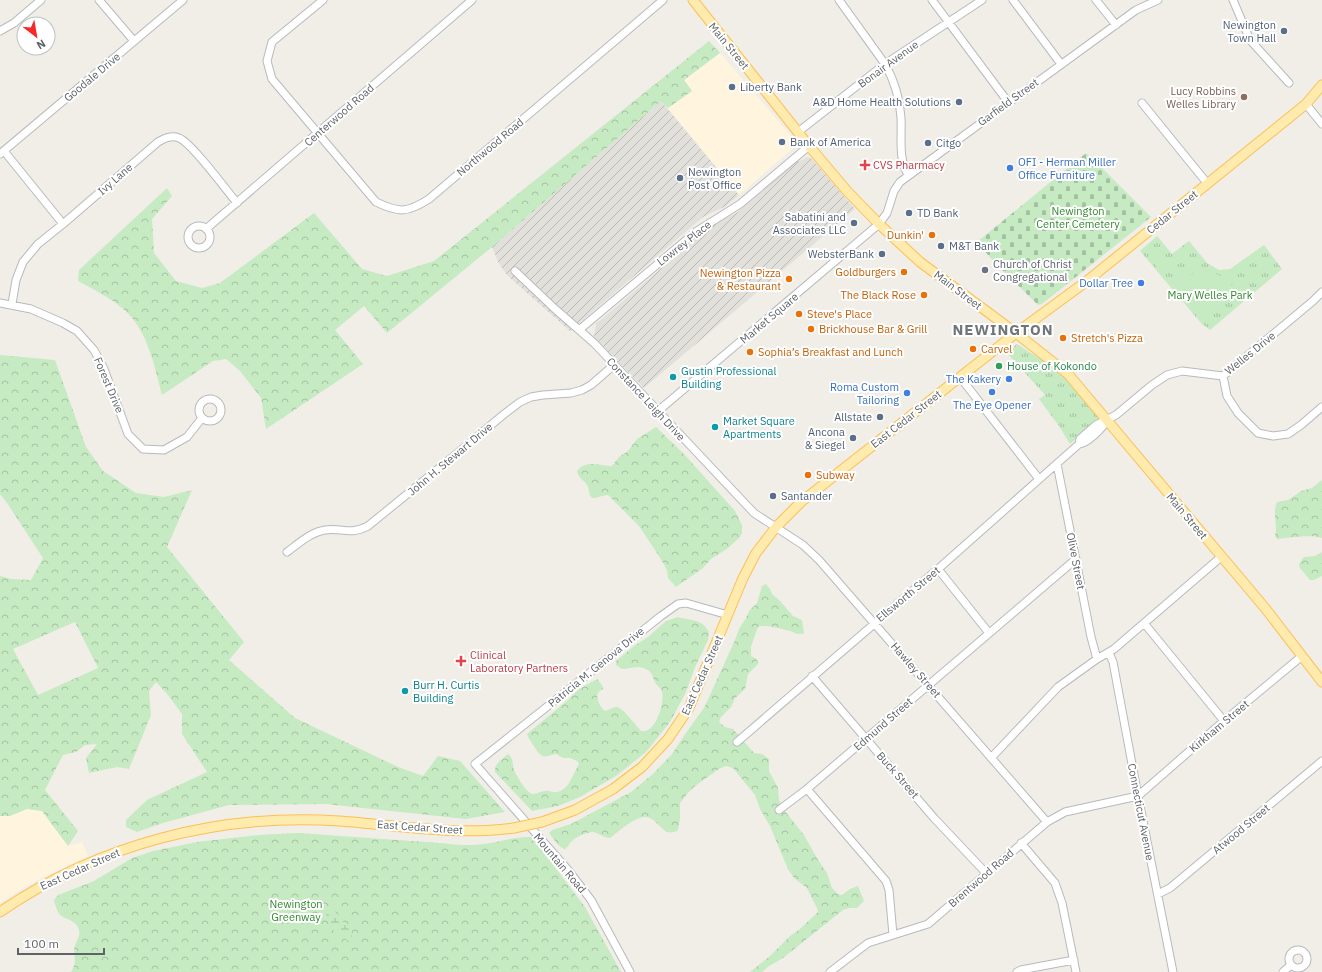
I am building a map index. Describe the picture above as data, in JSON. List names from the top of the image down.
{
  "streets": {
    "main road": ["Main Street", "Cedar Street", "East Cedar Street"],
    "street": [
      "Bonair Avenue",
      "Goodale Drive",
      "Garfield Street",
      "Centerwood Road",
      "Northwood Road",
      "Ivy Lane",
      "Lowrey Place",
      "Market Square",
      "Welles Drive",
      "Forest Drive",
      "Constance Leigh Drive",
      "John H. Stewart Drive",
      "Olive Street",
      "Ellsworth Street",
      "Patricia M. Genova Drive",
      "Hawley Street",
      "Edmund Street",
      "Kirkham Street",
      "Buck Street",
      "Connecticut Avenue",
      "Atwood Street",
      "Mountain Road",
      "Brentwood Road"
    ]
  },
  "crossings": [
    ["Main Street", "Bonair Avenue"],
    ["Main Street", "Garfield Street"],
    ["Main Street", "Cedar Street"],
    ["Main Street", "Lowrey Place"],
    ["Main Street", "Market Square"],
    ["Main Street", "Welles Drive"],
    ["Main Street", "East Cedar Street"],
    ["Main Street", "Ellsworth Street"],
    ["Main Street", "Kirkham Street"],
    ["Garfield Street", "Market Square"],
    ["Centerwood Road", "Northwood Road"],
    ["Centerwood Road", "Ivy Lane"],
    ["Ivy Lane", "Forest Drive"],
    ["Cedar Street", "East Cedar Street"],
    ["Lowrey Place", "Constance Leigh Drive"],
    ["Market Square", "Constance Leigh Drive"],
    ["Welles Drive", "Ellsworth Street"],
    ["Constance Leigh Drive", "East Cedar Street"],
    ["Constance Leigh Drive", "John H. Stewart Drive"],
    ["Constance Leigh Drive", "Hawley Street"],
    ["East Cedar Street", "Patricia M. Genova Drive"],
    ["East Cedar Street", "Hawley Street"],
    ["Olive Street", "Ellsworth Street"],
    ["Olive Street", "Edmund Street"],
    ["Ellsworth Street", "Hawley Street"],
    ["Ellsworth Street", "Buck Street"],
    ["Patricia M. Genova Drive", "Mountain Road"],
    ["Hawley Street", "Edmund Street"],
    ["Hawley Street", "Brentwood Road"],
    ["Edmund Street", "Buck Street"],
    ["Kirkham Street", "Connecticut Avenue"],
    ["Kirkham Street", "Brentwood Road"],
    ["Buck Street", "Brentwood Road"],
    ["Connecticut Avenue", "Atwood Street"],
    ["Connecticut Avenue", "Brentwood Road"]
  ],
  "districts": ["NEWINGTON"],
  "parks": ["Newington Center Cemetery", "Mary Welles Park", "Newington Greenway"],
  "places": {
    "other": [
      "Newington Town Hall",
      "Liberty Bank",
      "Lucy Robbins Welles Library",
      "A&D Home Health Solutions",
      "Bank of America",
      "Citgo",
      "OFI - Herman Miller Office Furniture",
      "Newington Post Office",
      "TD Bank",
      "Sabatini and Associates LLC",
      "Dunkin'",
      "M&T Bank",
      "WebsterBank",
      "Church of Christ Congregational",
      "Goldburgers",
      "Newington Pizza & Restaurant",
      "Dollar Tree",
      "The Black Rose",
      "Steve's Place",
      "Brickhouse Bar & Grill",
      "Stretch's Pizza",
      "Carvel",
      "Sophia’s Breakfast and Lunch",
      "House of Kokondo",
      "Gustin Professional Building",
      "The Kakery",
      "The Eye Opener",
      "Roma Custom Tailoring",
      "Allstate",
      "Market Square Apartments",
      "Ancona & Siegel",
      "Subway",
      "Santander",
      "Burr H. Curtis Building"
    ],
    "health": ["CVS Pharmacy", "Clinical Laboratory Partners"]
  },
  "scale_bar": "100 m",
  "north": "bottom right"
}
